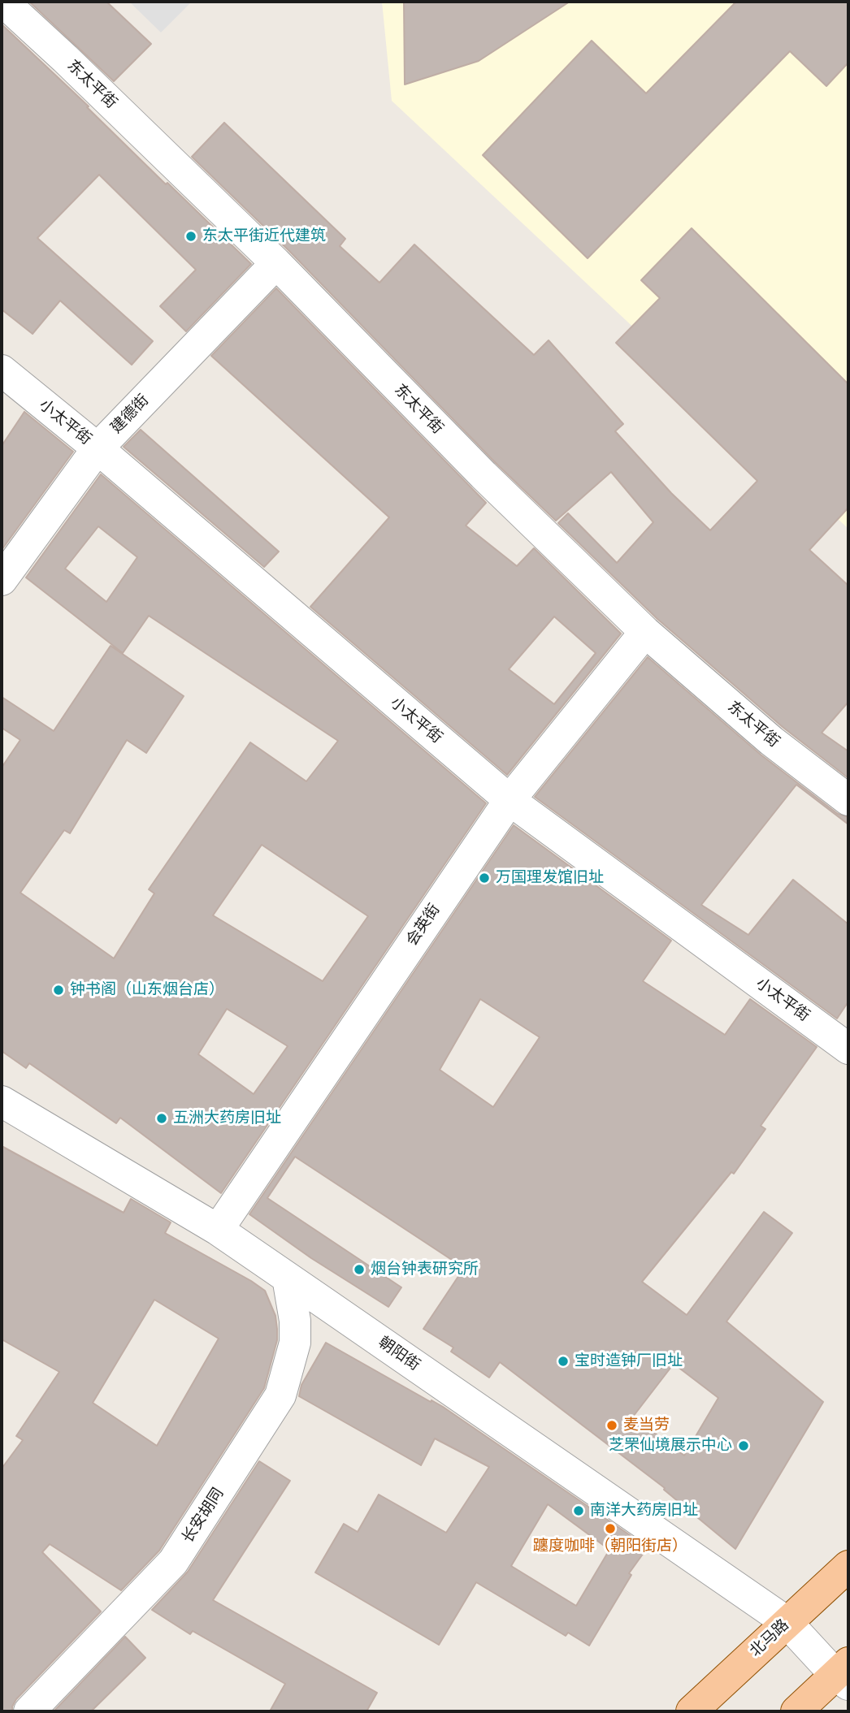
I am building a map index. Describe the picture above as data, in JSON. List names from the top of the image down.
{
  "streets": {
    "main road": ["北马路"],
    "street": [
      "东太平街",
      "建德街",
      "小太平街",
      "会英街",
      "朝阳街",
      "长安胡同"
    ]
  },
  "crossings": [
    ["东太平街", "建德街"],
    ["东太平街", "会英街"],
    ["建德街", "小太平街"],
    ["小太平街", "会英街"],
    ["会英街", "朝阳街"],
    ["朝阳街", "长安胡同"],
    ["朝阳街", "北马路"]
  ],
  "places": [
    "东太平街近代建筑",
    "万国理发馆旧址",
    "钟书阁（山东烟台店）",
    "五洲大药房旧址",
    "烟台钟表研究所",
    "宝时造钟厂旧址",
    "麦当劳",
    "芝罘仙境展示中心",
    "南洋大药房旧址",
    "躔度咖啡（朝阳街店）"
  ]
}
